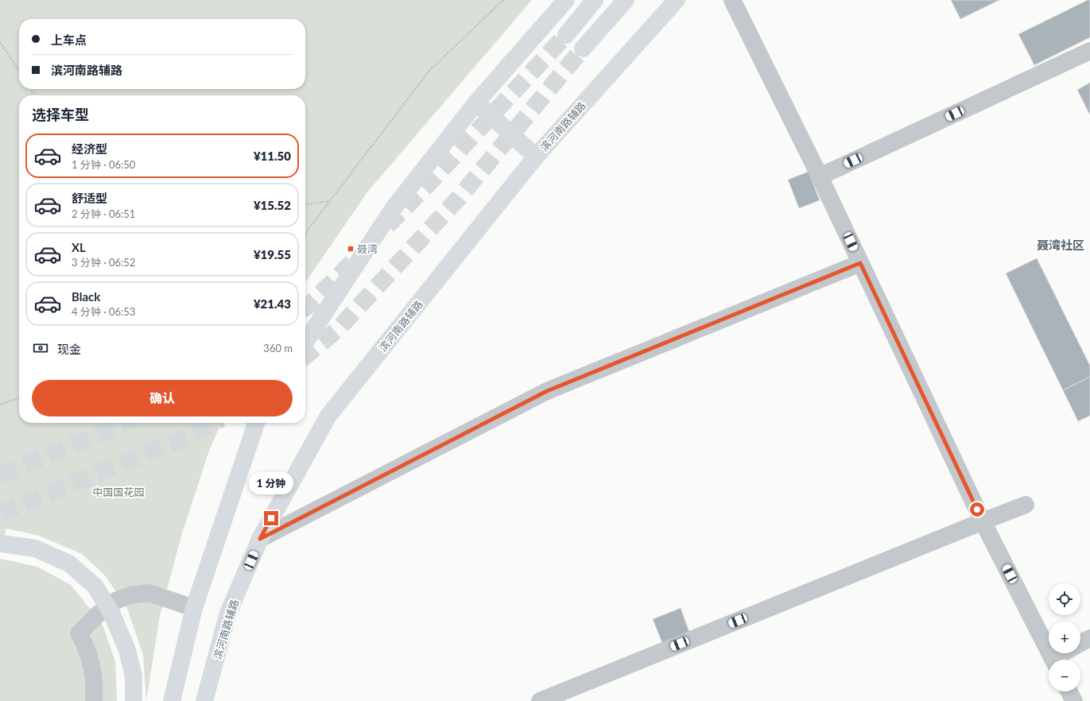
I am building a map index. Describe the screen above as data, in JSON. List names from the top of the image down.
{
  "streets": {
    "main road": ["滨河南路辅路"]
  },
  "districts": ["聂湾社区"],
  "parks": ["中国国花园"],
  "places": {
    "transit": ["聂湾"]
  },
  "page": {
    "banner": ["上车点", "滨河南路辅路"],
    "heading": "选择车型",
    "list": [
      {
        "name": "经济型",
        "note": "1 分钟 · 06:50",
        "value": "¥11.50"
      },
      {
        "name": "舒适型",
        "note": "2 分钟 · 06:51",
        "value": "¥15.52"
      },
      {
        "name": "XL",
        "note": "3 分钟 · 06:52",
        "value": "¥19.55"
      },
      {
        "name": "Black",
        "note": "4 分钟 · 06:53",
        "value": "¥21.43"
      }
    ],
    "pay": ["现金", "360 m"],
    "buttons": "确认",
    "bubble": "1 分钟",
    "map_buttons": ["+", "−"]
  }
}
